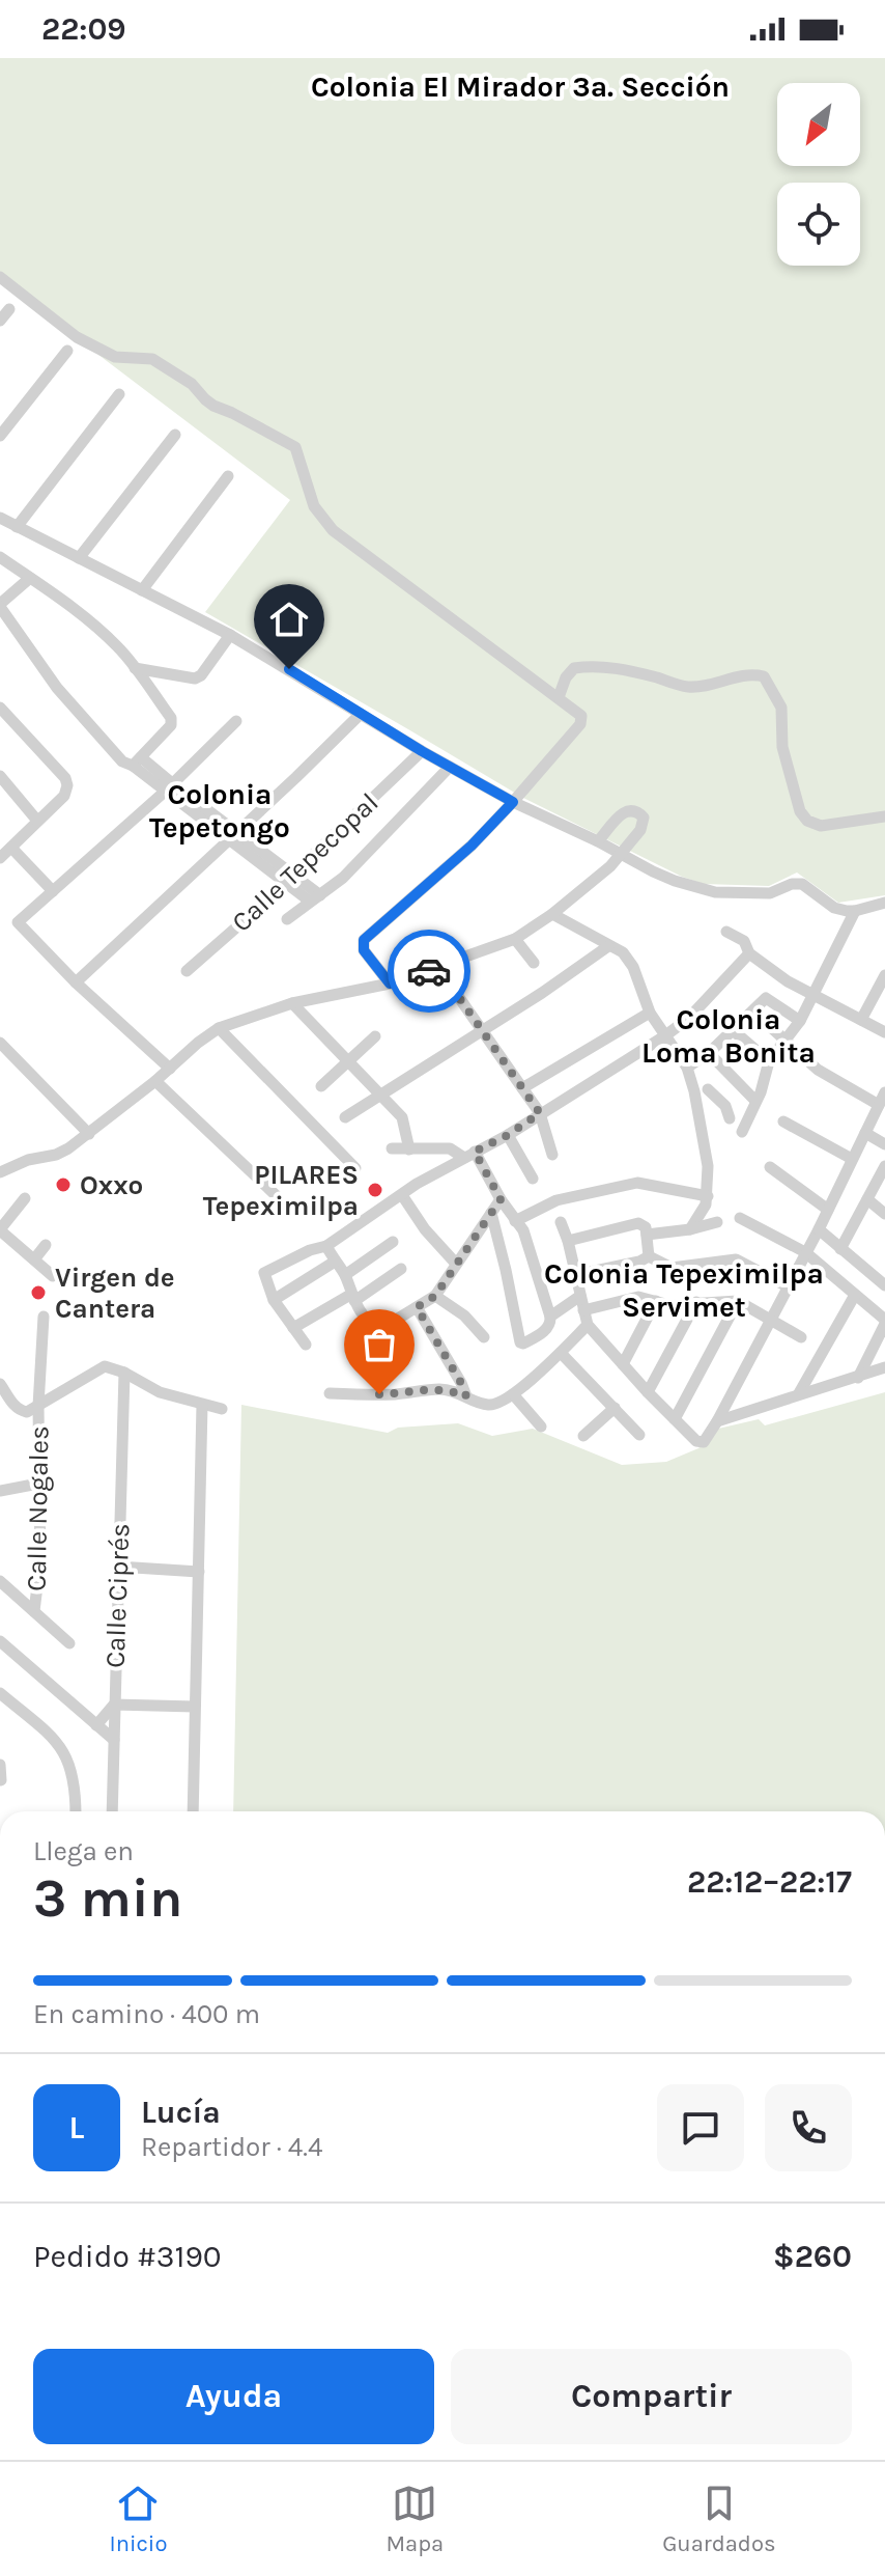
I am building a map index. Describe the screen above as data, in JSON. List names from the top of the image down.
{
  "streets": {
    "street": ["Calle Tepecopal", "Calle Nogales", "Calle Ciprés"]
  },
  "districts": [
    "Colonia El Mirador 3a. Sección",
    "Colonia Tepetongo",
    "Colonia Loma Bonita",
    "Colonia Tepeximilpa Servimet"
  ],
  "places": ["Oxxo", "PILARES Tepeximilpa", "Virgen de Cantera"],
  "north": "bottom left",
  "page": {
    "status": "22:09",
    "heading": ["3 min", "Llega en", "22:12–22:17"],
    "panel": [
      "Lucía",
      "Repartidor · 4.4",
      "Pedido #3190",
      "$260"
    ],
    "bar": "En camino · 400 m",
    "round": "L",
    "buttons": ["Ayuda", "Compartir"],
    "tabs": ["Inicio", "Mapa", "Guardados"]
  }
}
